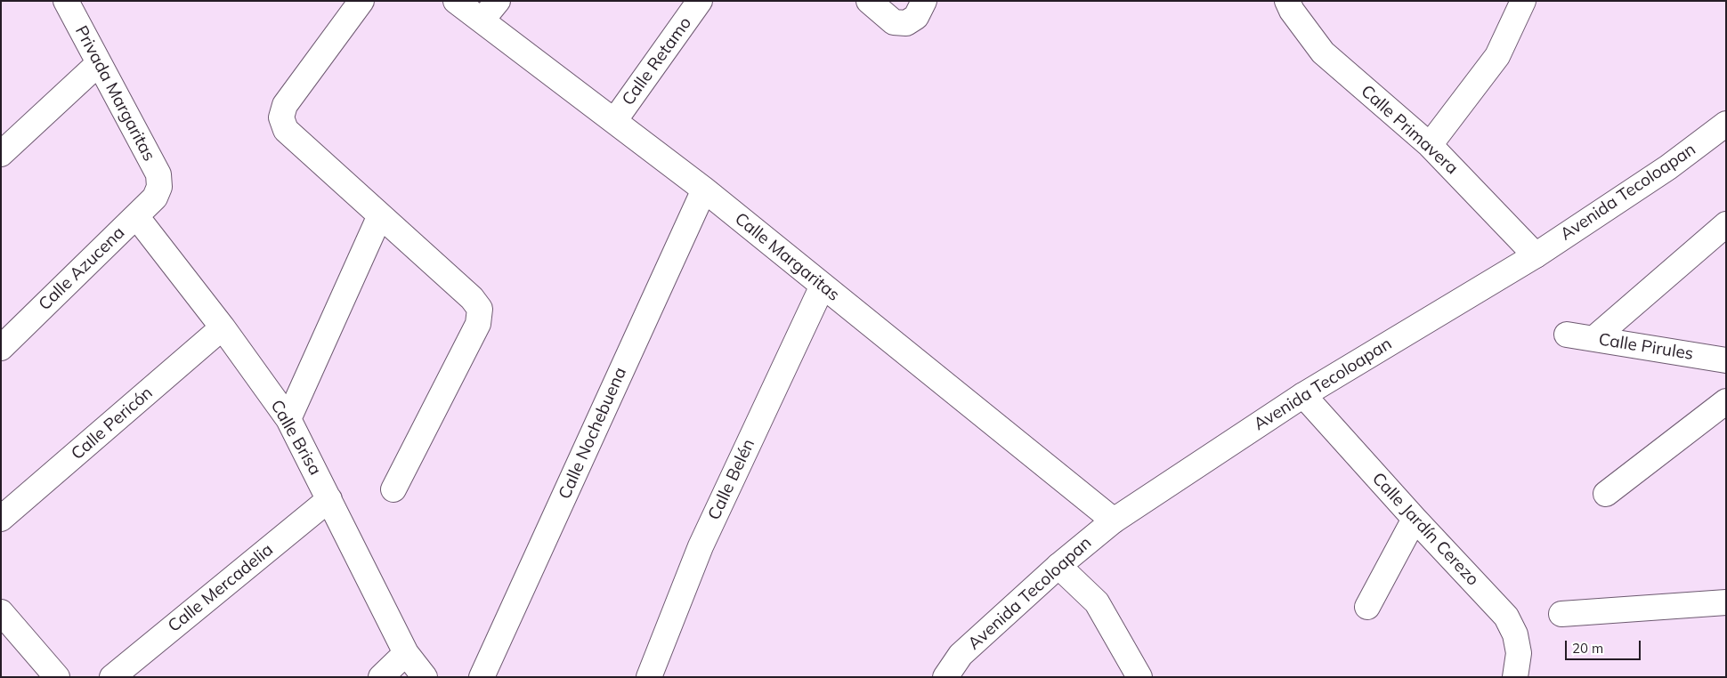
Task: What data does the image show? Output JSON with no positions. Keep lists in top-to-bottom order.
{
  "streets": {
    "street": [
      "Calle Retamo",
      "Privada Margaritas",
      "Calle Primavera",
      "Avenida Tecoloapan",
      "Calle Margaritas",
      "Calle Azucena",
      "Calle Pirules",
      "Calle Pericón",
      "Calle Nochebuena",
      "Calle Brisa",
      "Calle Belén",
      "Calle Jardín Cerezo",
      "Calle Mercadelia"
    ]
  },
  "crossings": [
    ["Calle Retamo", "Calle Margaritas"],
    ["Privada Margaritas", "Calle Azucena"],
    ["Calle Primavera", "Avenida Tecoloapan"],
    ["Avenida Tecoloapan", "Calle Margaritas"],
    ["Avenida Tecoloapan", "Calle Jardín Cerezo"],
    ["Calle Margaritas", "Calle Nochebuena"],
    ["Calle Margaritas", "Calle Belén"],
    ["Calle Azucena", "Calle Brisa"],
    ["Calle Pericón", "Calle Brisa"],
    ["Calle Brisa", "Calle Mercadelia"]
  ],
  "scale_bar": "20 m"
}
